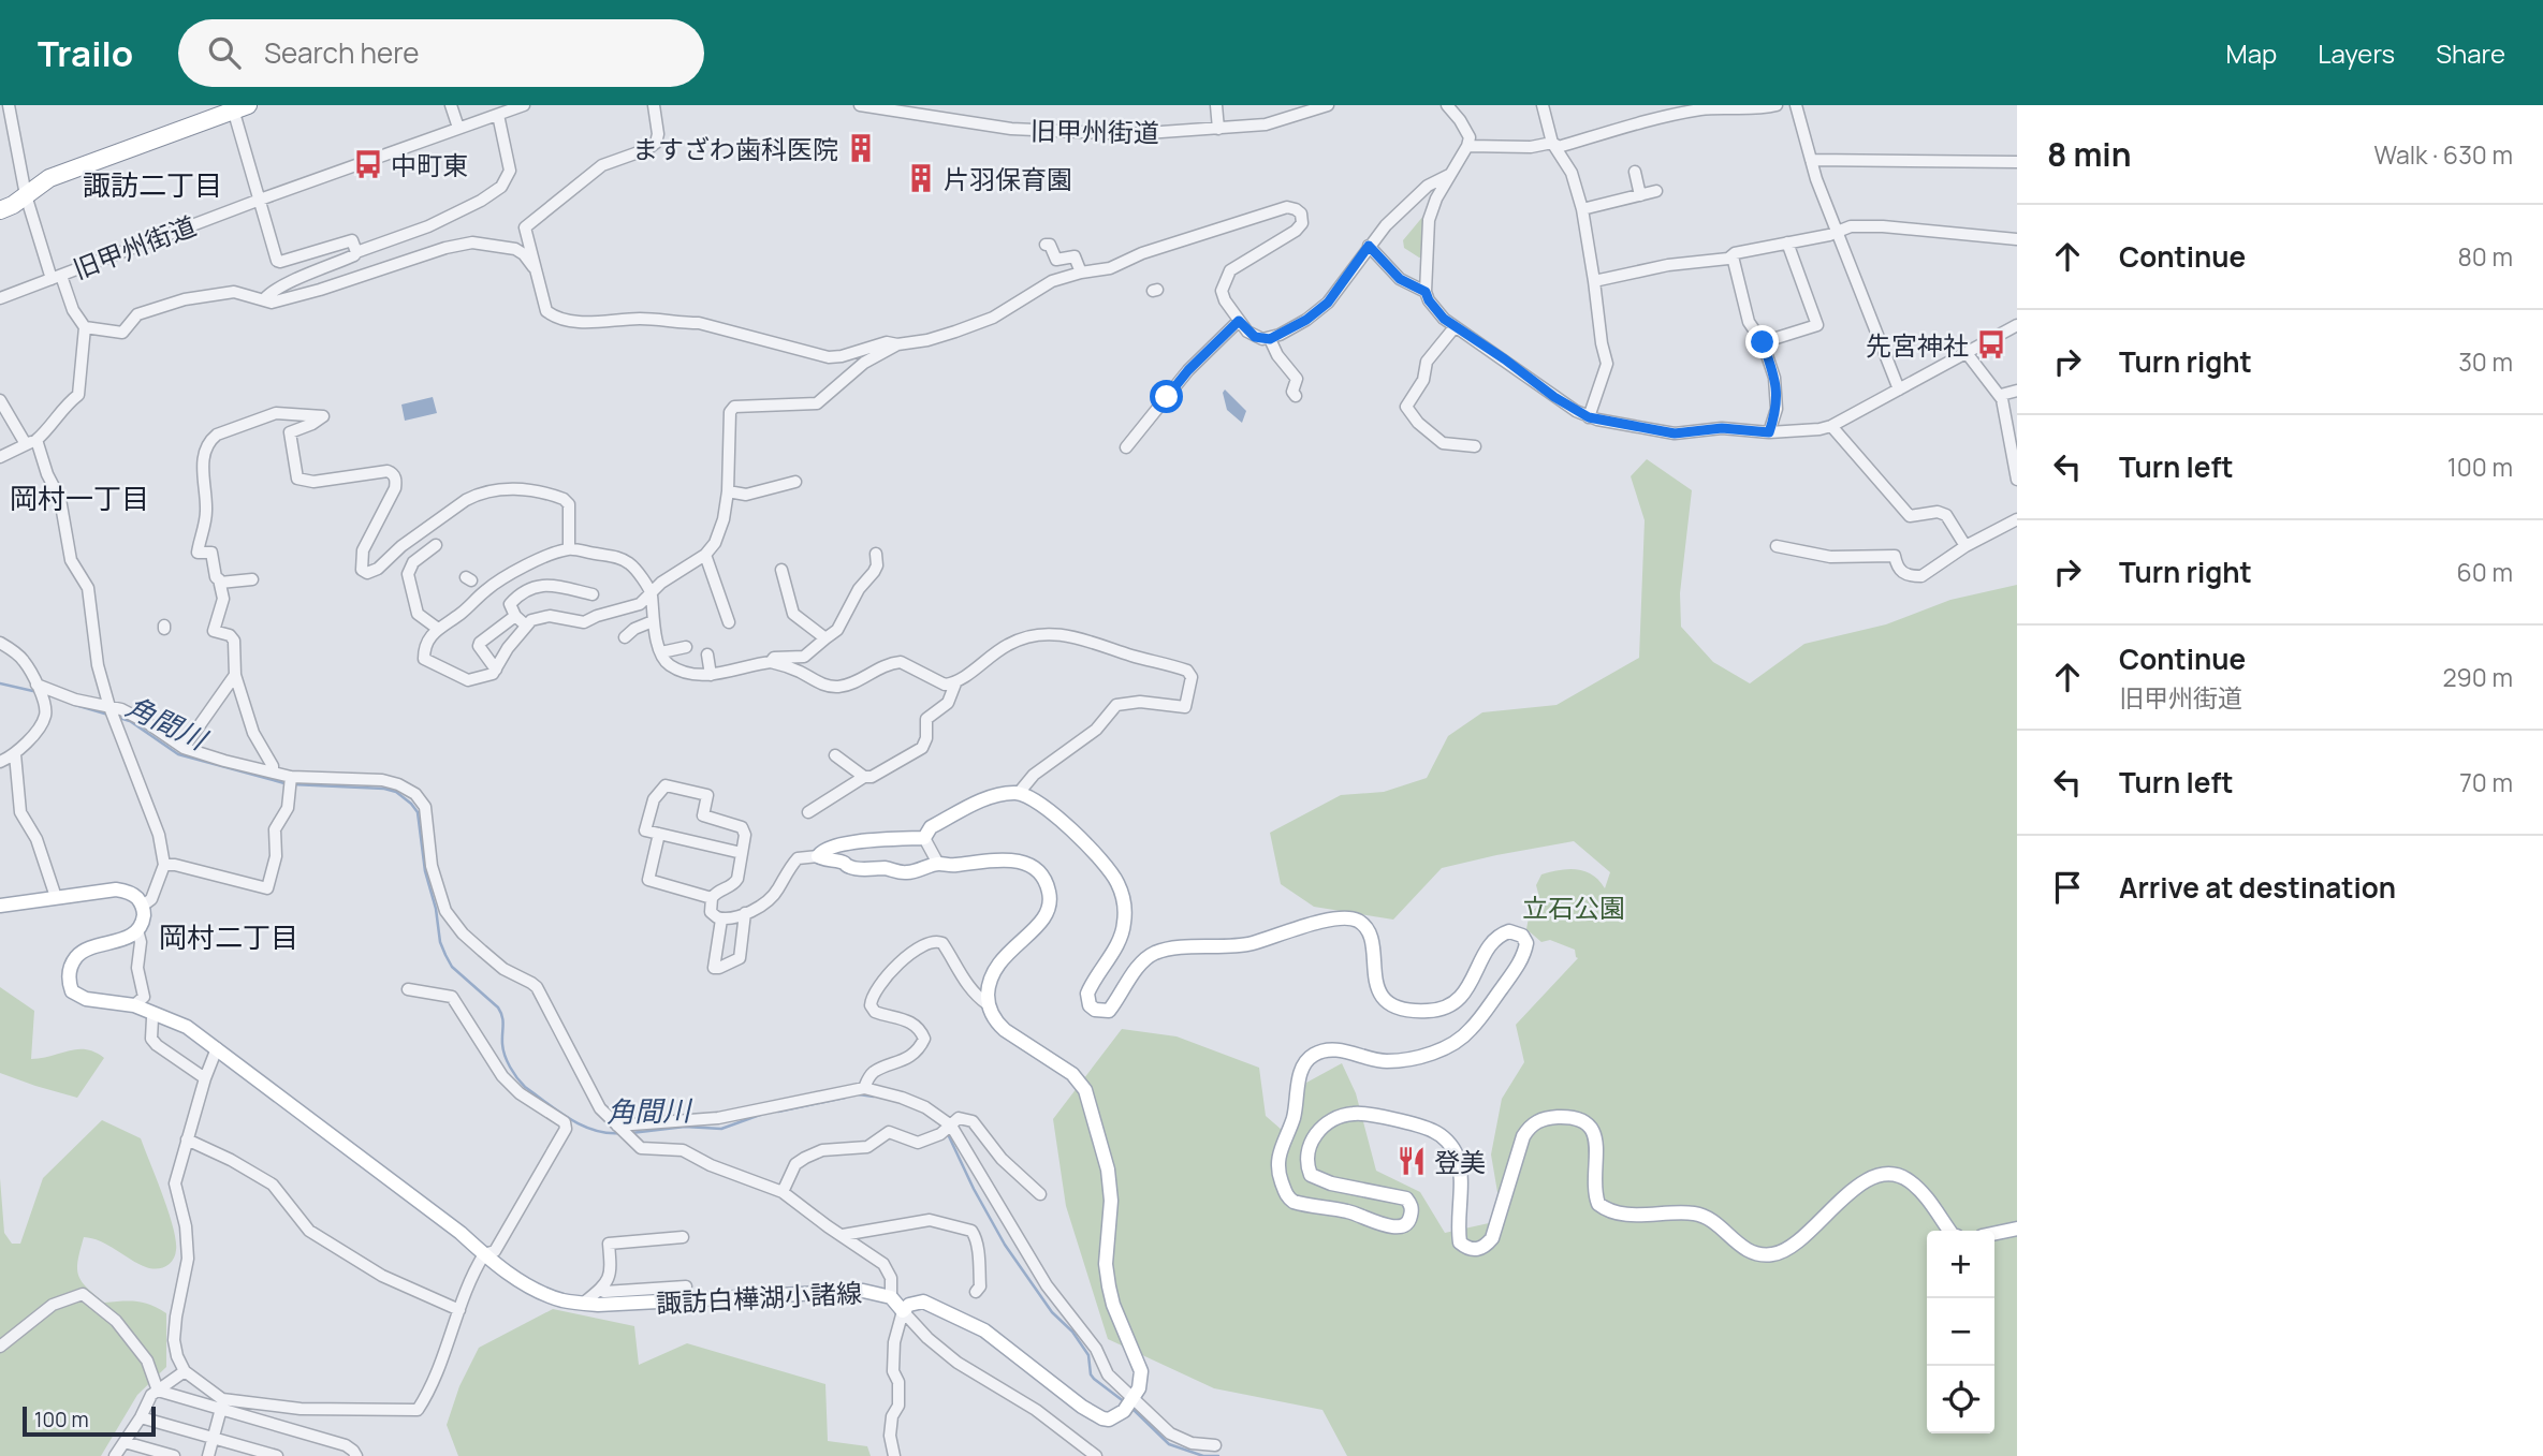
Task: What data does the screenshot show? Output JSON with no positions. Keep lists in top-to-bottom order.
{
  "streets": {
    "main road": ["諏訪白樺湖小諸線"],
    "street": ["旧甲州街道"]
  },
  "districts": ["諏訪二丁目", "岡村一丁目", "岡村二丁目"],
  "water": ["角間川"],
  "parks": ["立石公園"],
  "places": {
    "building": ["ますざわ歯科医院", "片羽保育園"],
    "bus stop": ["中町東", "先宮神社"],
    "restaurant": ["登美"]
  },
  "scale_bar": "100 m",
  "page": {
    "header": "Trailo",
    "search": "Search here",
    "nav": ["Map", "Layers", "Share"],
    "heading": ["8 min", "Walk · 630 m"],
    "list": [
      ["Continue", "80 m"],
      ["Turn right", "30 m"],
      ["Turn left", "100 m"],
      ["Turn right", "60 m"],
      ["Continue", "旧甲州街道", "290 m"],
      ["Turn left", "70 m"],
      "Arrive at destination"
    ],
    "map_buttons": ["+", "−"],
    "scale": "100 m"
  }
}
